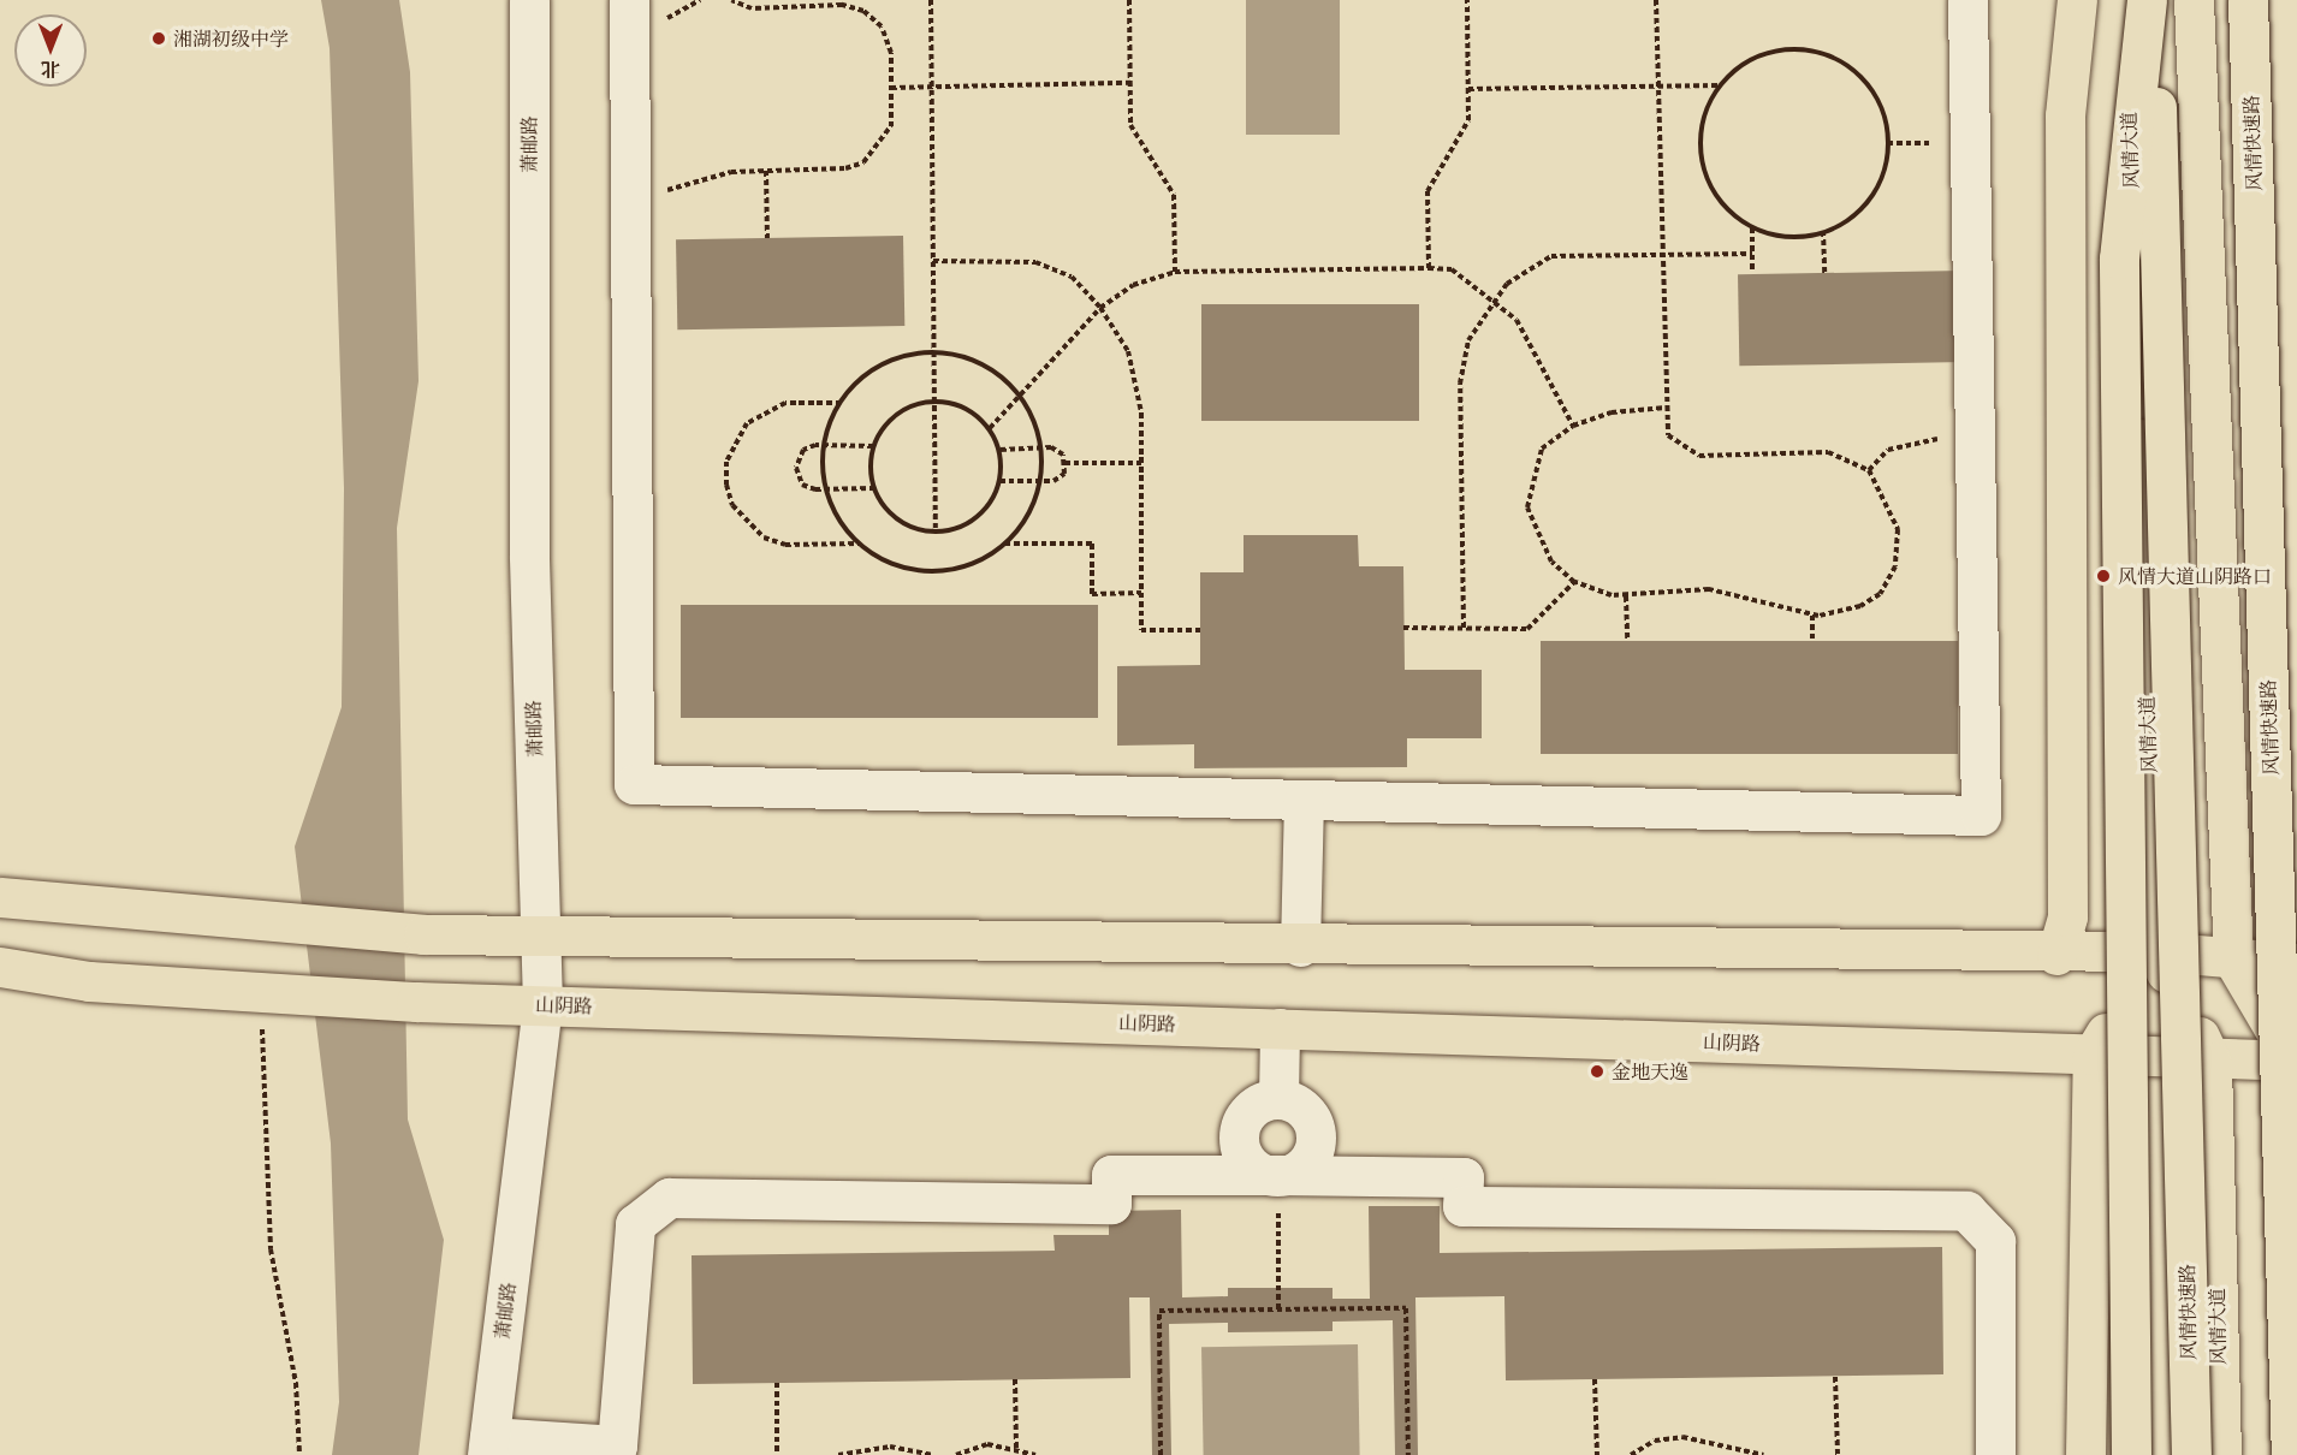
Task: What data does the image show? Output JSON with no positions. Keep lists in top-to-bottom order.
{
  "streets": {
    "main road": ["风情快速路", "风情大道", "山阴路"],
    "street": ["萧邮路"]
  },
  "crossings": [
    ["萧邮路", "山阴路"],
    ["风情大道", "山阴路"]
  ],
  "places": ["湘湖初级中学", "风情大道山阴路口", "金地天逸"],
  "north": "bottom"
}
